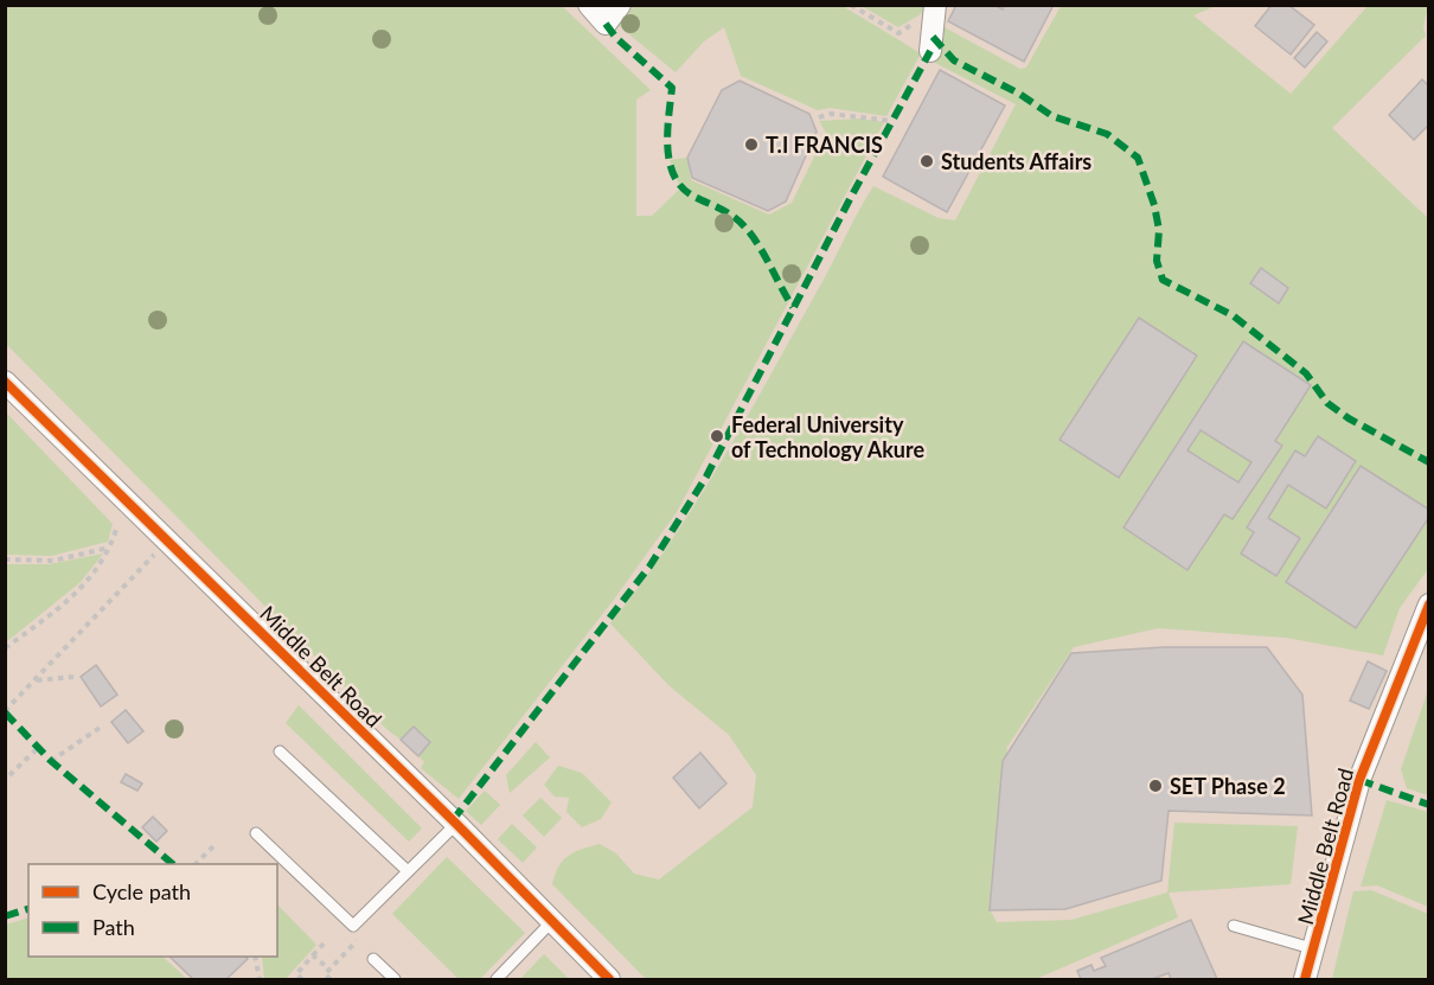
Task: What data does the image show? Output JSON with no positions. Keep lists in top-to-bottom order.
{
  "streets": {
    "street": ["Middle Belt Road"]
  },
  "places": [
    "T.I FRANCIS",
    "Students Affairs",
    "Federal University of Technology Akure",
    "SET Phase 2"
  ],
  "legend": ["Cycle path", "Path"]
}
